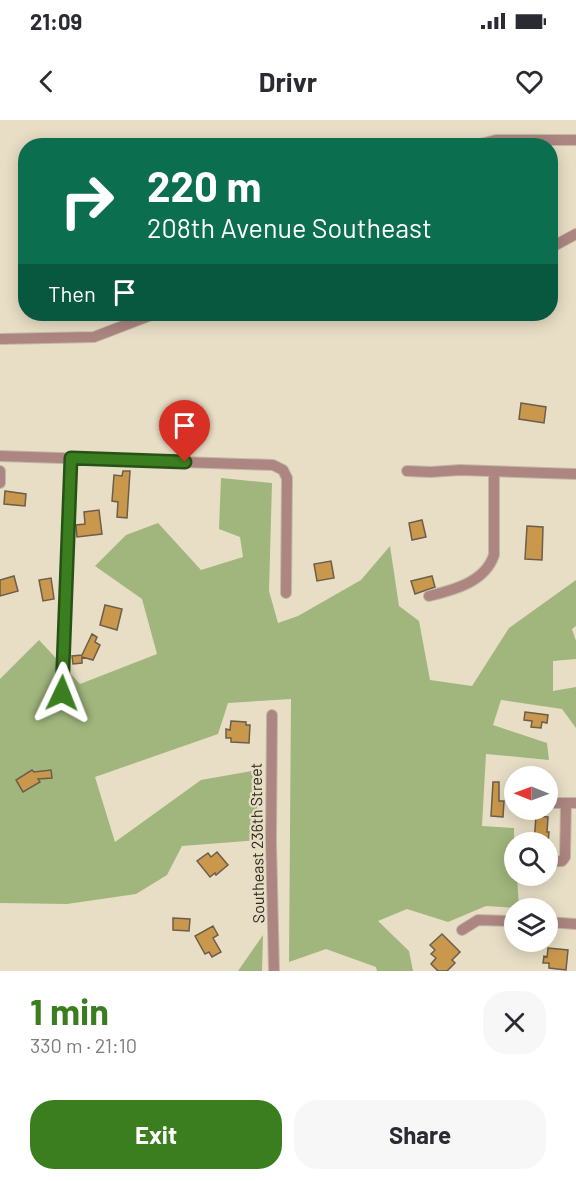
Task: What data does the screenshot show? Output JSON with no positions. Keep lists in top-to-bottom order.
{
  "streets": {
    "street": ["Southeast 236th Street"]
  },
  "north": "left",
  "page": {
    "status": "21:09",
    "header": "Drivr",
    "turn": ["220 m", "208th Avenue Southeast"],
    "then": "Then",
    "heading": ["1 min", "330 m · 21:10"],
    "buttons": ["Exit", "Share"]
  }
}
